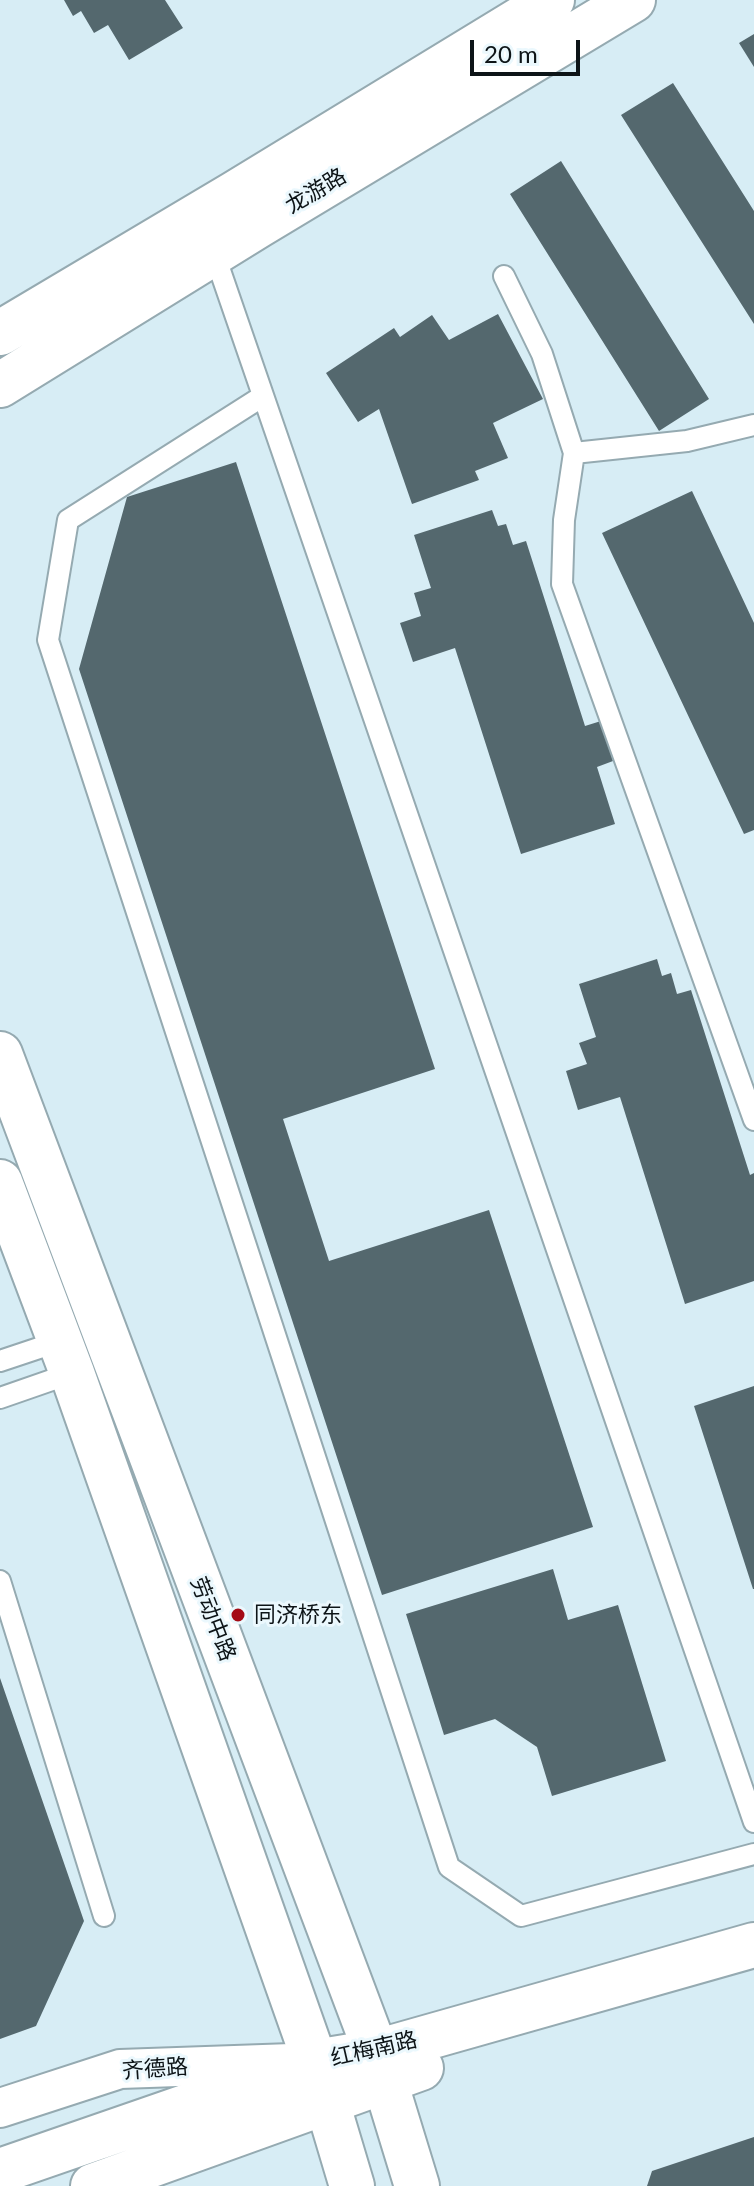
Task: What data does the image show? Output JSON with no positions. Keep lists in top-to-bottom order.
{
  "streets": {
    "main road": ["龙游路", "劳动中路", "红梅南路"],
    "street": ["齐德路"]
  },
  "crossings": [
    ["劳动中路", "红梅南路"],
    ["红梅南路", "齐德路"]
  ],
  "places": ["同济桥东"],
  "scale_bar": "20 m"
}
